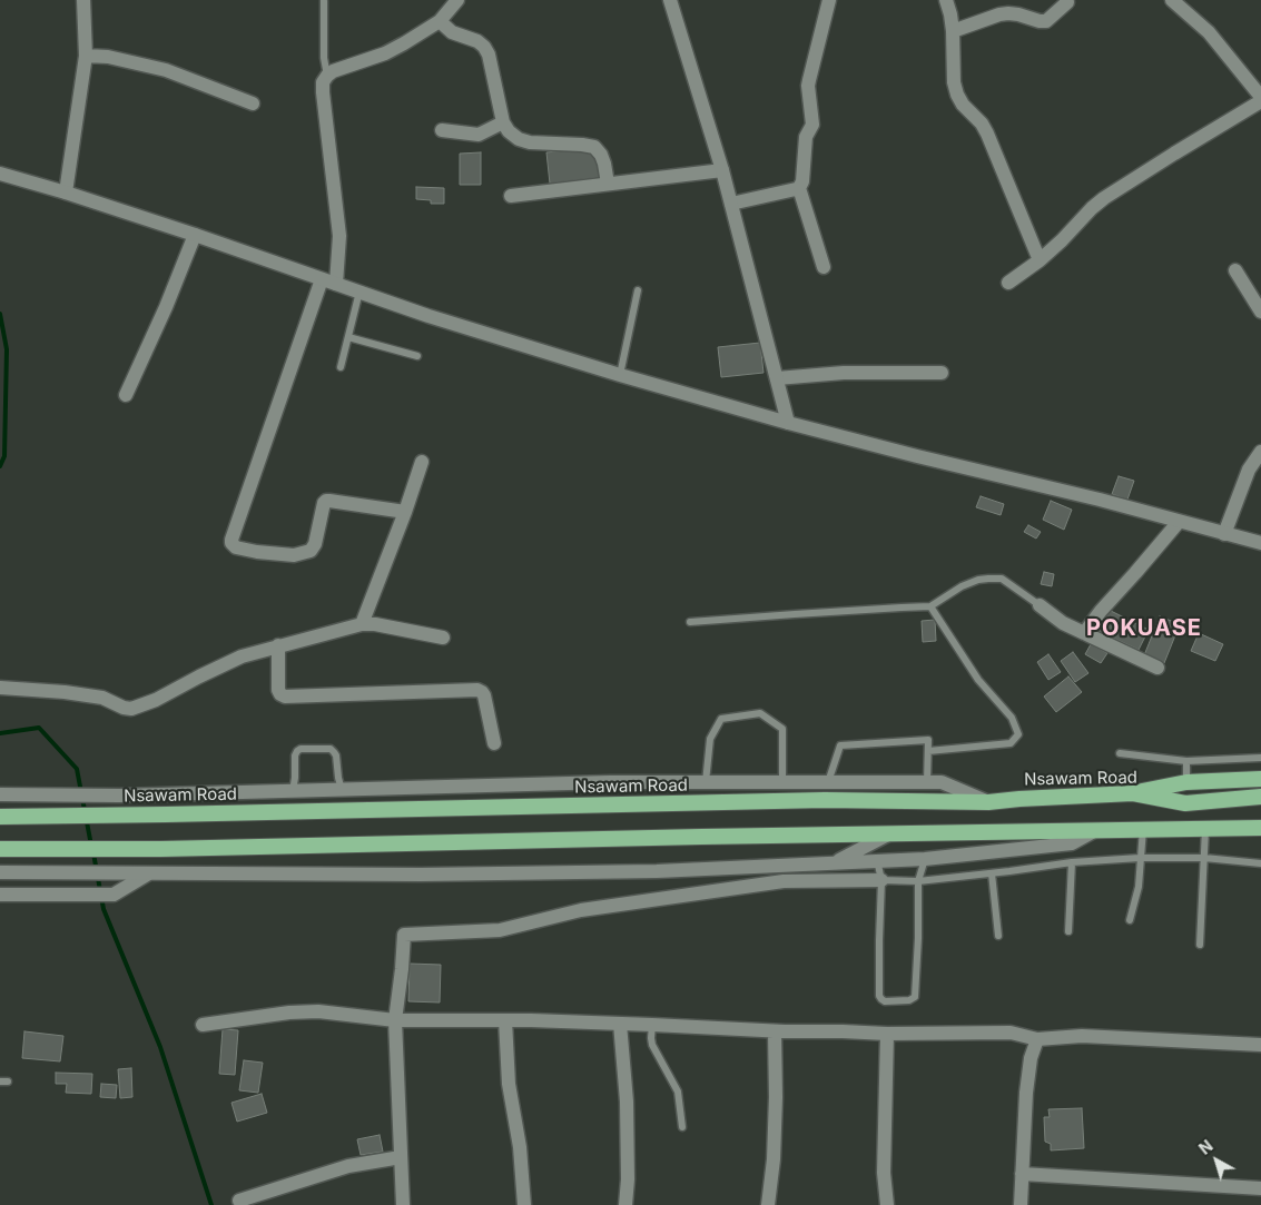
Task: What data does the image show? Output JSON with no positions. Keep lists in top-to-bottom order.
{
  "streets": {
    "highway": ["Nsawam Road"]
  },
  "districts": ["POKUASE"],
  "north": "top left"
}
